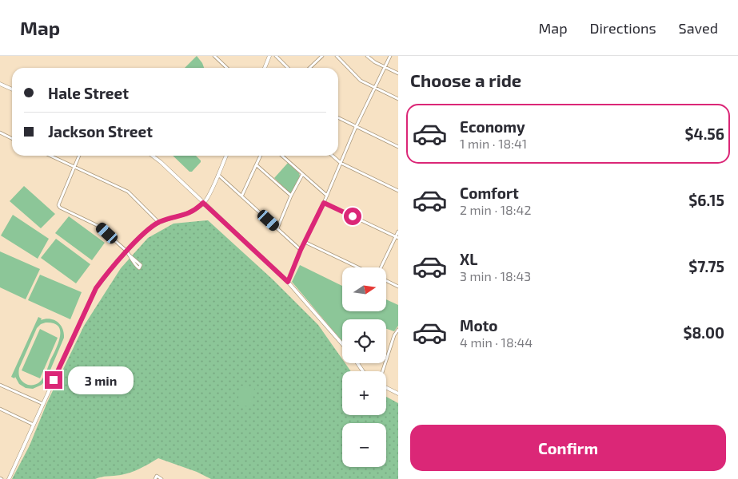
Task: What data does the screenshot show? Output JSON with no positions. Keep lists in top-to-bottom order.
{
  "north": "right",
  "page": {
    "header": "Map",
    "nav": ["Map", "Directions", "Saved"],
    "heading": "Choose a ride",
    "banner": ["Hale Street", "Jackson Street"],
    "list": [
      {
        "name": "Economy",
        "note": "1 min · 18:41",
        "value": "$4.56"
      },
      {
        "name": "Comfort",
        "note": "2 min · 18:42",
        "value": "$6.15"
      },
      {
        "name": "XL",
        "note": "3 min · 18:43",
        "value": "$7.75"
      },
      {
        "name": "Moto",
        "note": "4 min · 18:44",
        "value": "$8.00"
      }
    ],
    "map_buttons": ["+", "−"],
    "bubble": "3 min",
    "buttons": "Confirm"
  }
}
